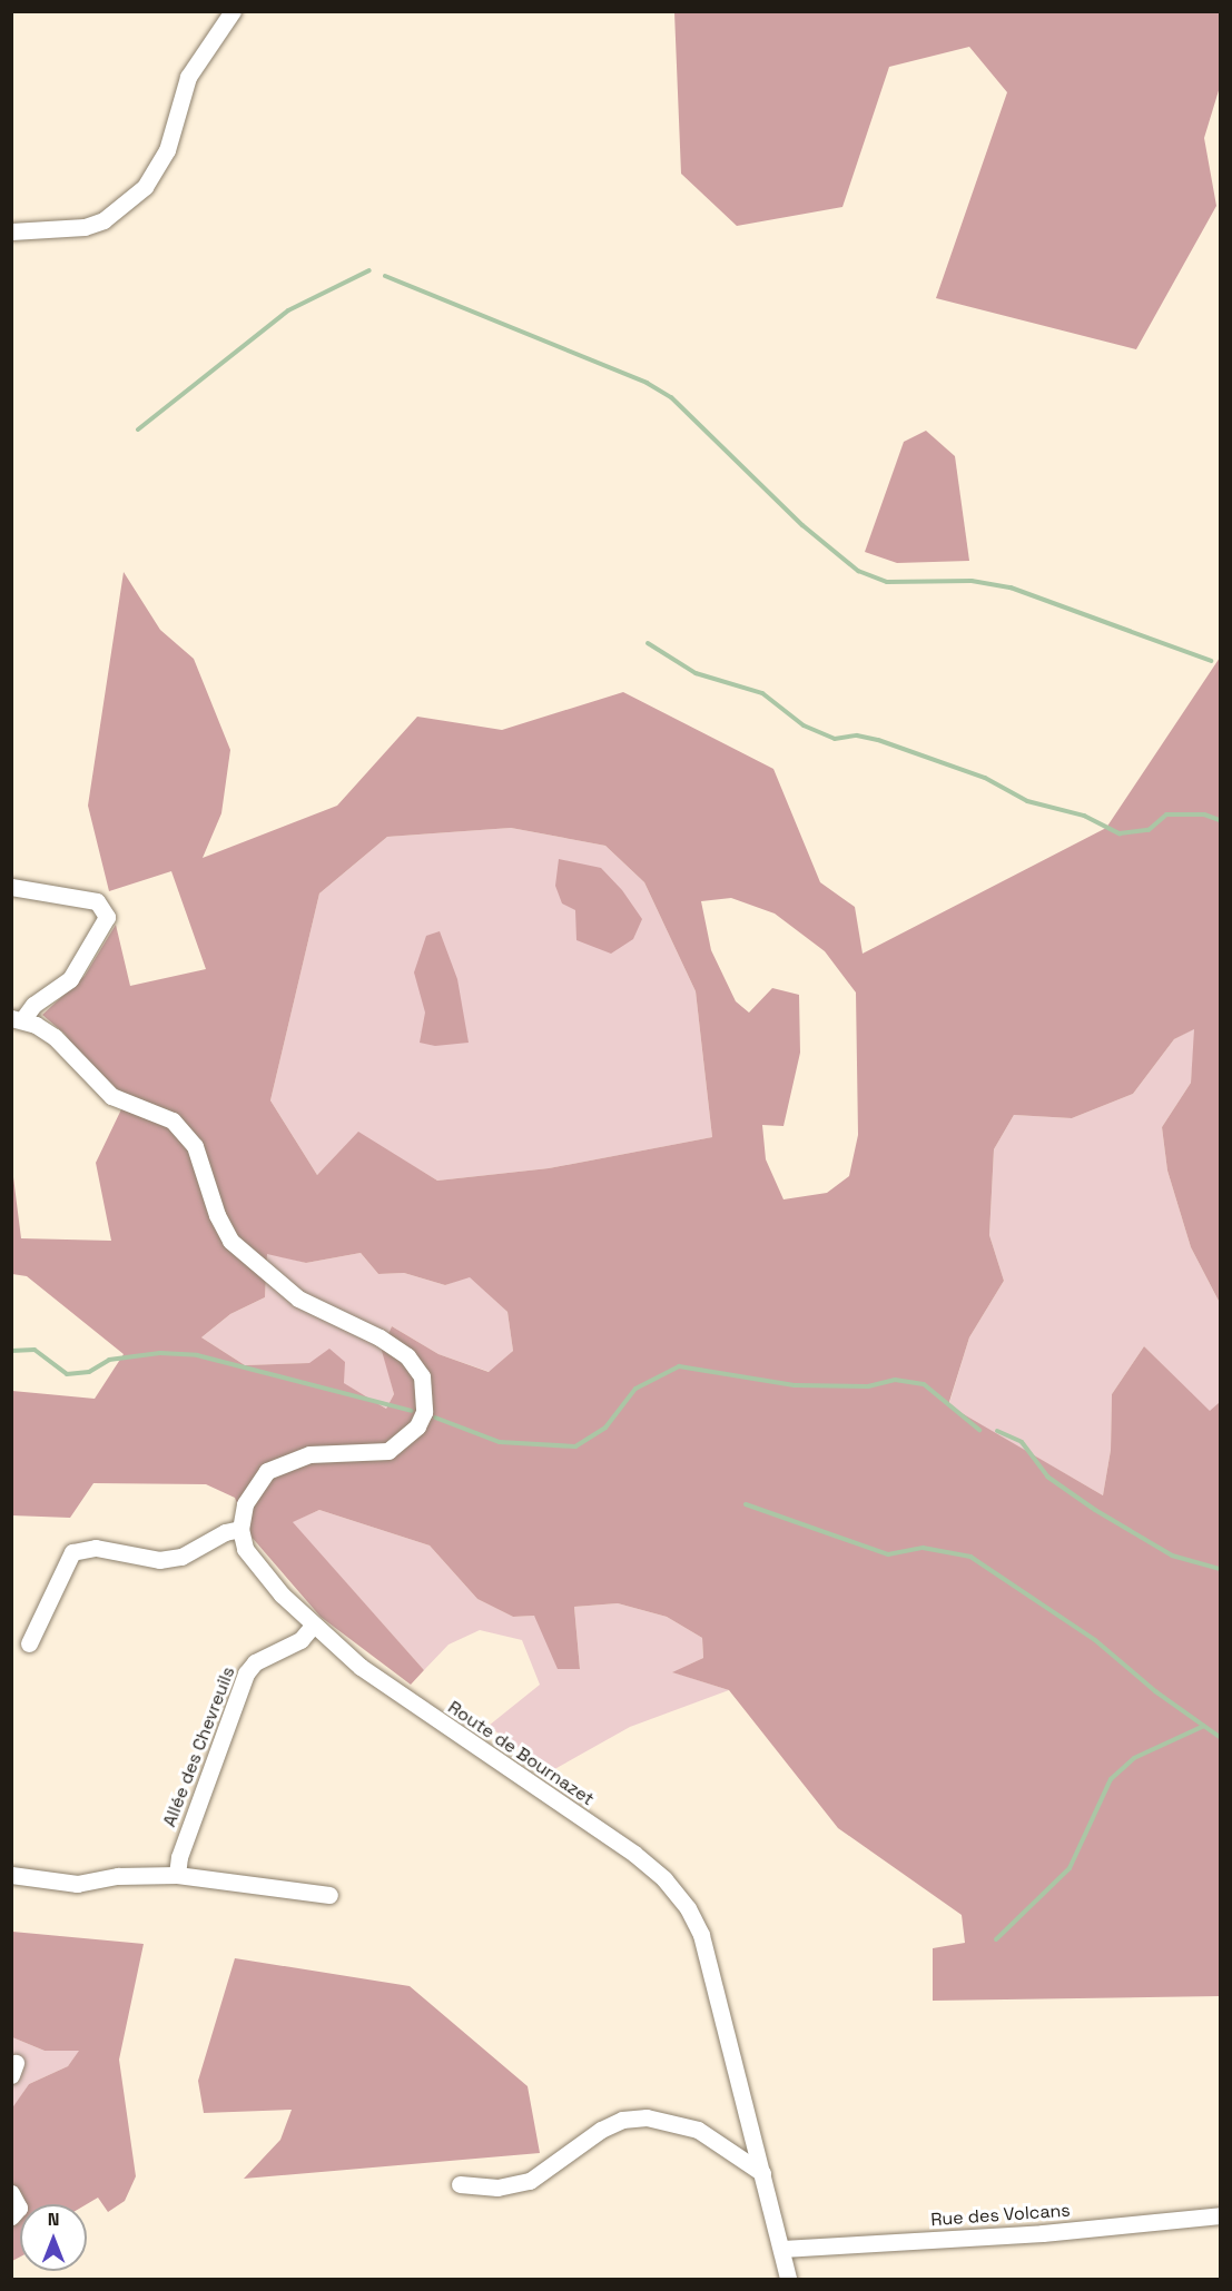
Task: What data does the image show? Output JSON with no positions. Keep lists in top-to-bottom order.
{
  "streets": {
    "street": ["Allée des Chevreuils", "Route de Bournazet", "Rue des Volcans"]
  },
  "crossings": [
    ["Allée des Chevreuils", "Route de Bournazet"],
    ["Route de Bournazet", "Rue des Volcans"]
  ],
  "north": "top"
}
